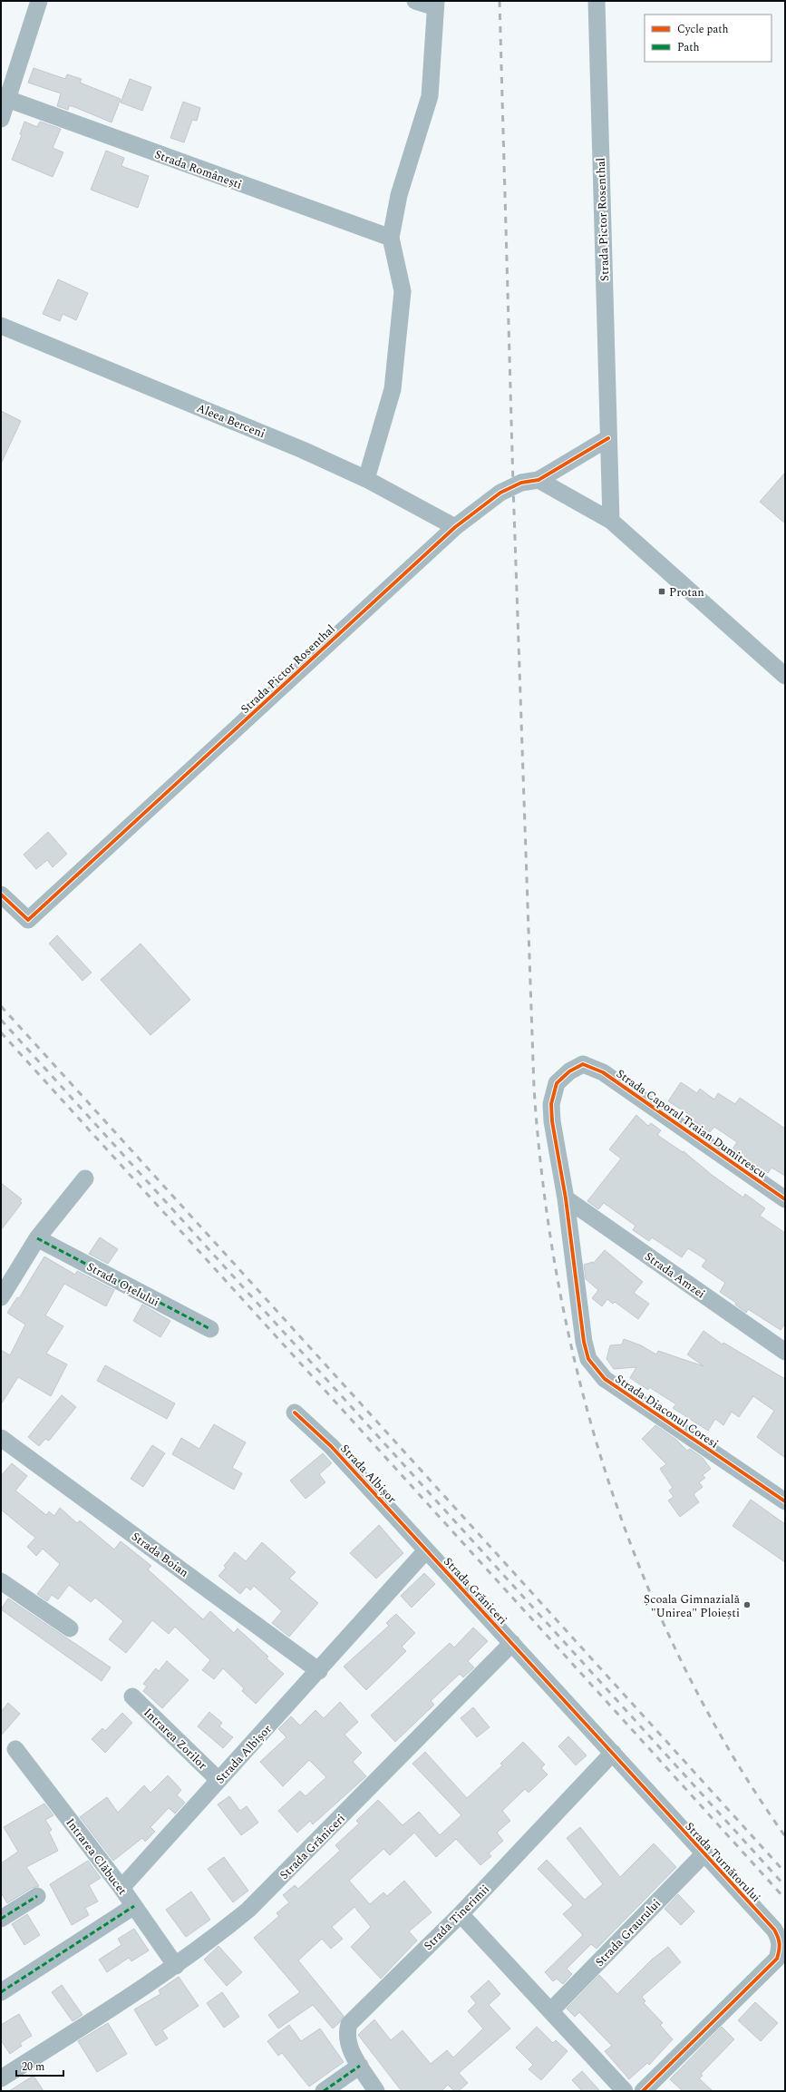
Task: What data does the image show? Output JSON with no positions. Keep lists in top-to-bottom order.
{
  "streets": {
    "street": [
      "Strada Românești",
      "Strada Pictor Rosenthal",
      "Aleea Berceni",
      "Strada Caporal Traian Dumitrescu",
      "Strada Amzei",
      "Strada Oțelului",
      "Strada Diaconul Coresi",
      "Strada Albișor",
      "Strada Boian",
      "Strada Grăniceri",
      "Intrarea Zorilor",
      "Intrarea Clăbucet",
      "Strada Turnătorului",
      "Strada Tinerimii",
      "Strada Graurului"
    ]
  },
  "crossings": [
    ["Strada Pictor Rosenthal", "Aleea Berceni"],
    ["Strada Caporal Traian Dumitrescu", "Strada Amzei"],
    ["Strada Caporal Traian Dumitrescu", "Strada Diaconul Coresi"],
    ["Strada Amzei", "Strada Diaconul Coresi"],
    ["Strada Albișor", "Strada Boian"],
    ["Strada Albișor", "Strada Grăniceri"],
    ["Strada Albișor", "Intrarea Zorilor"],
    ["Strada Albișor", "Intrarea Clăbucet"],
    ["Strada Grăniceri", "Intrarea Clăbucet"],
    ["Strada Grăniceri", "Strada Turnătorului"],
    ["Strada Turnătorului", "Strada Tinerimii"],
    ["Strada Turnătorului", "Strada Graurului"]
  ],
  "places": {
    "transit": ["Protan"],
    "other": ["Școala Gimnazială \"Unirea\" Ploiești"]
  },
  "legend": ["Cycle path", "Path"],
  "scale_bar": "20 m"
}
